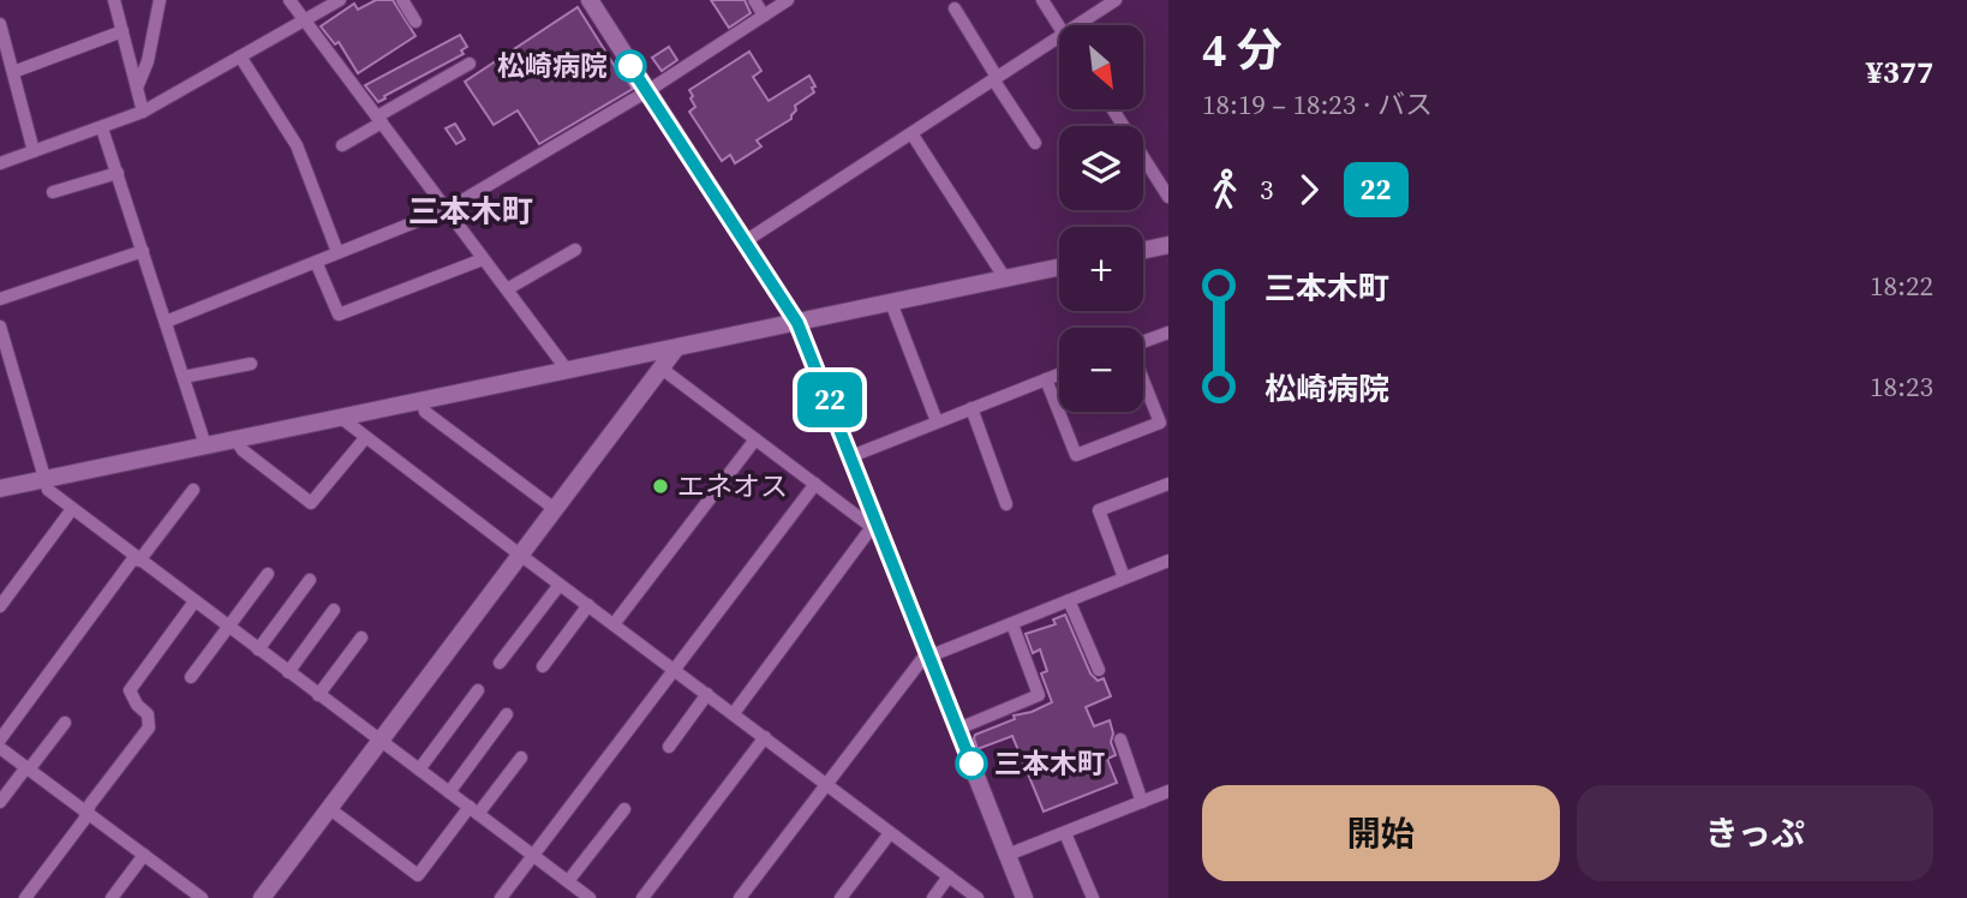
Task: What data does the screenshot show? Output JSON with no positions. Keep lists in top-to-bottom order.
{
  "districts": ["三本木町"],
  "places": ["松崎病院", "エネオス", "三本木町"],
  "lines": ["bus line 22"],
  "north": "bottom right",
  "page": {
    "on_map": "22",
    "heading": ["4 分", "18:19 – 18:23 · バス", "¥377"],
    "map_buttons": ["+", "−"],
    "legs": ["3", "22"],
    "list": [
      {
        "name": "三本木町",
        "value": "18:22"
      },
      {
        "name": "松崎病院",
        "value": "18:23"
      }
    ],
    "buttons": ["開始", "きっぷ"]
  }
}
